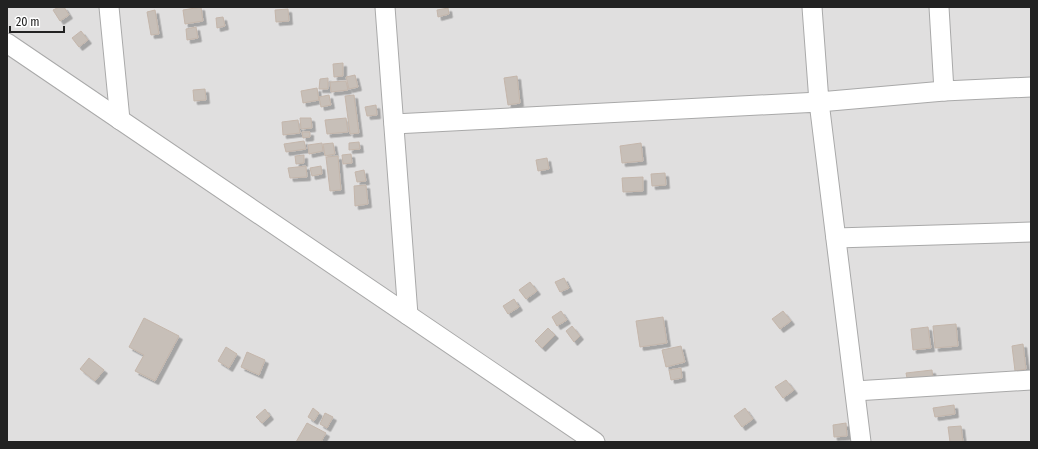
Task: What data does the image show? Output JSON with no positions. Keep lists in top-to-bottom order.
{
  "scale_bar": "20 m"
}
